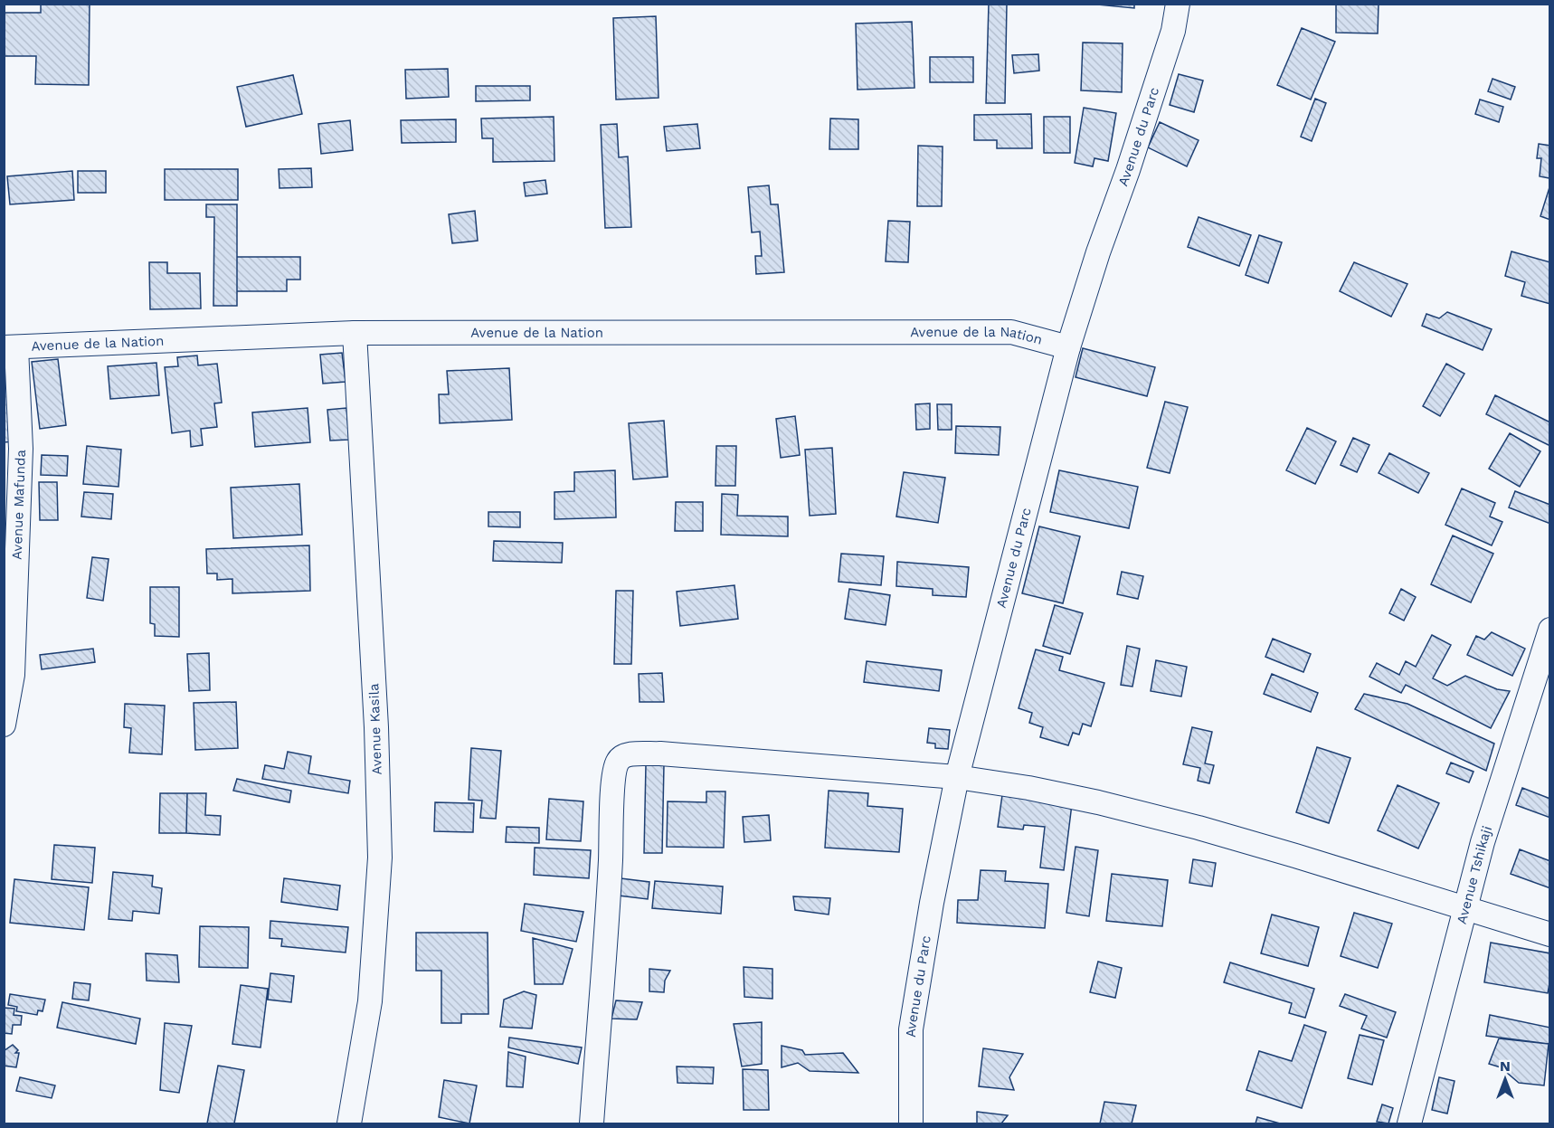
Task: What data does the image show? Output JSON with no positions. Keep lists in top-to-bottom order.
{
  "streets": {
    "street": [
      "Avenue du Parc",
      "Avenue de la Nation",
      "Avenue Mafunda",
      "Avenue Kasila",
      "Avenue Tshikaji"
    ]
  },
  "crossings": [
    ["Avenue du Parc", "Avenue de la Nation"],
    ["Avenue de la Nation", "Avenue Mafunda"],
    ["Avenue de la Nation", "Avenue Kasila"]
  ],
  "north": "top"
}
